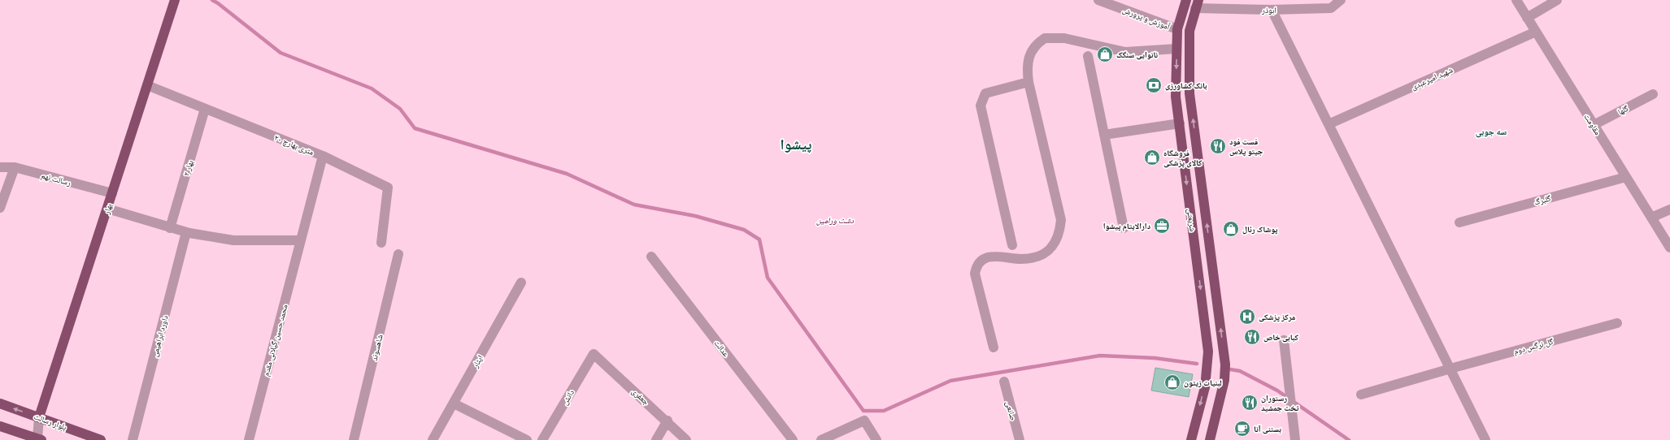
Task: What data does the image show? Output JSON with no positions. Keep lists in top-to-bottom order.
{
  "streets": {
    "main road": ["بهار", "شریعتی", "بلوار رسالت"],
    "street": [
      "ابوذر",
      "آموزش و پرورش",
      "شهید امیرعبدی",
      "گلها",
      "مقاومت",
      "۲۰ متری بهارچ",
      "بهار ۲",
      "رسالت نهم",
      "گلبرگ",
      "داورد ابراهیمی",
      "محمد حسین گیلانی مقدم",
      "گل نرگس دوم",
      "شاهسوند",
      "عدالت",
      "ایثار",
      "جعفری",
      "دانش",
      "صانعی"
    ]
  },
  "crossings": [
    ["ابوذر", "شریعتی"],
    ["آموزش و پرورش", "شریعتی"],
    ["شهید امیرعبدی", "مقاومت"],
    ["گلها", "مقاومت"],
    ["مقاومت", "گلبرگ"],
    ["۲۰ متری بهارچ", "بهار ۲"],
    ["۲۰ متری بهارچ", "بهار"],
    ["۲۰ متری بهارچ", "محمد حسین گیلانی مقدم"],
    ["رسالت نهم", "بهار"],
    ["بهار", "بلوار رسالت"],
    ["جعفری", "دانش"]
  ],
  "districts": ["سه جوبی", "پیشوا"],
  "parks": ["دشت ورامین"],
  "places": {
    "shop": [
      "نانوایی سنگک",
      "فروشگاه کالای پزشکی",
      "پوشاک رئال",
      "لبنیات زیتون"
    ],
    "bank": ["بانک کشاورزی"],
    "restaurant": ["فست فود جیتو پلاس", "کبابی خاص", "رستوران تخت جمشید"],
    "office": ["دارالایتام پیشوا"],
    "hospital": ["مرکز پزشکی"],
    "cafe": ["بستنی آنا"]
  }
}
